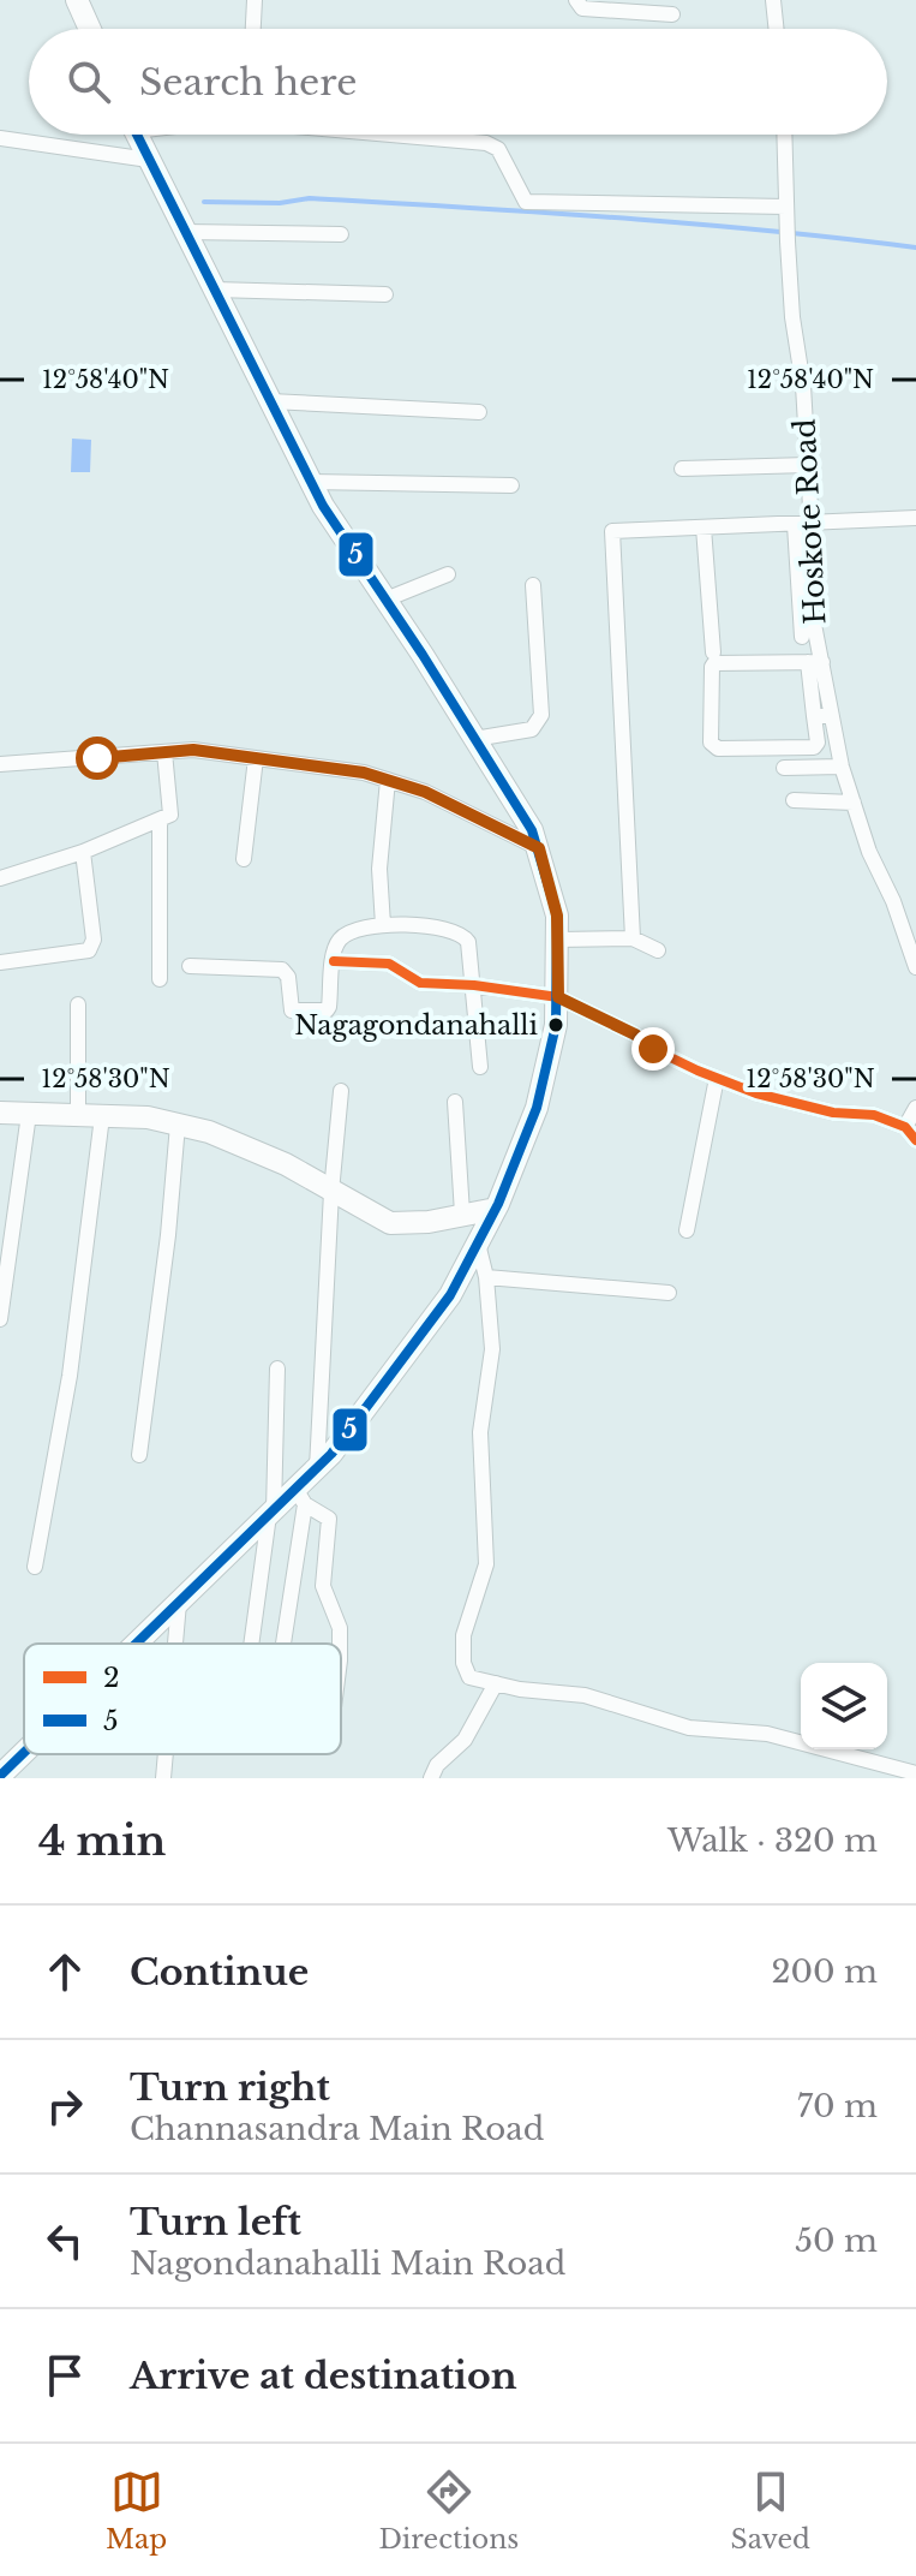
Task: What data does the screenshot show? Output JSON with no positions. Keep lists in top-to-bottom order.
{
  "streets": {
    "street": ["Hoskote Road"]
  },
  "places": ["Nagagondanahalli"],
  "lines": ["transit line 5", "transit line 2"],
  "legend": ["2", "5"],
  "page": {
    "search": "Search here",
    "heading": ["4 min", "Walk · 320 m"],
    "list": [
      ["Continue", "200 m"],
      ["Turn right", "Channasandra Main Road", "70 m"],
      ["Turn left", "Nagondanahalli Main Road", "50 m"],
      "Arrive at destination"
    ],
    "nav": ["Map", "Directions", "Saved"]
  },
  "coordinates": ["12°58'40\"N", "12°58'30\"N"]
}
